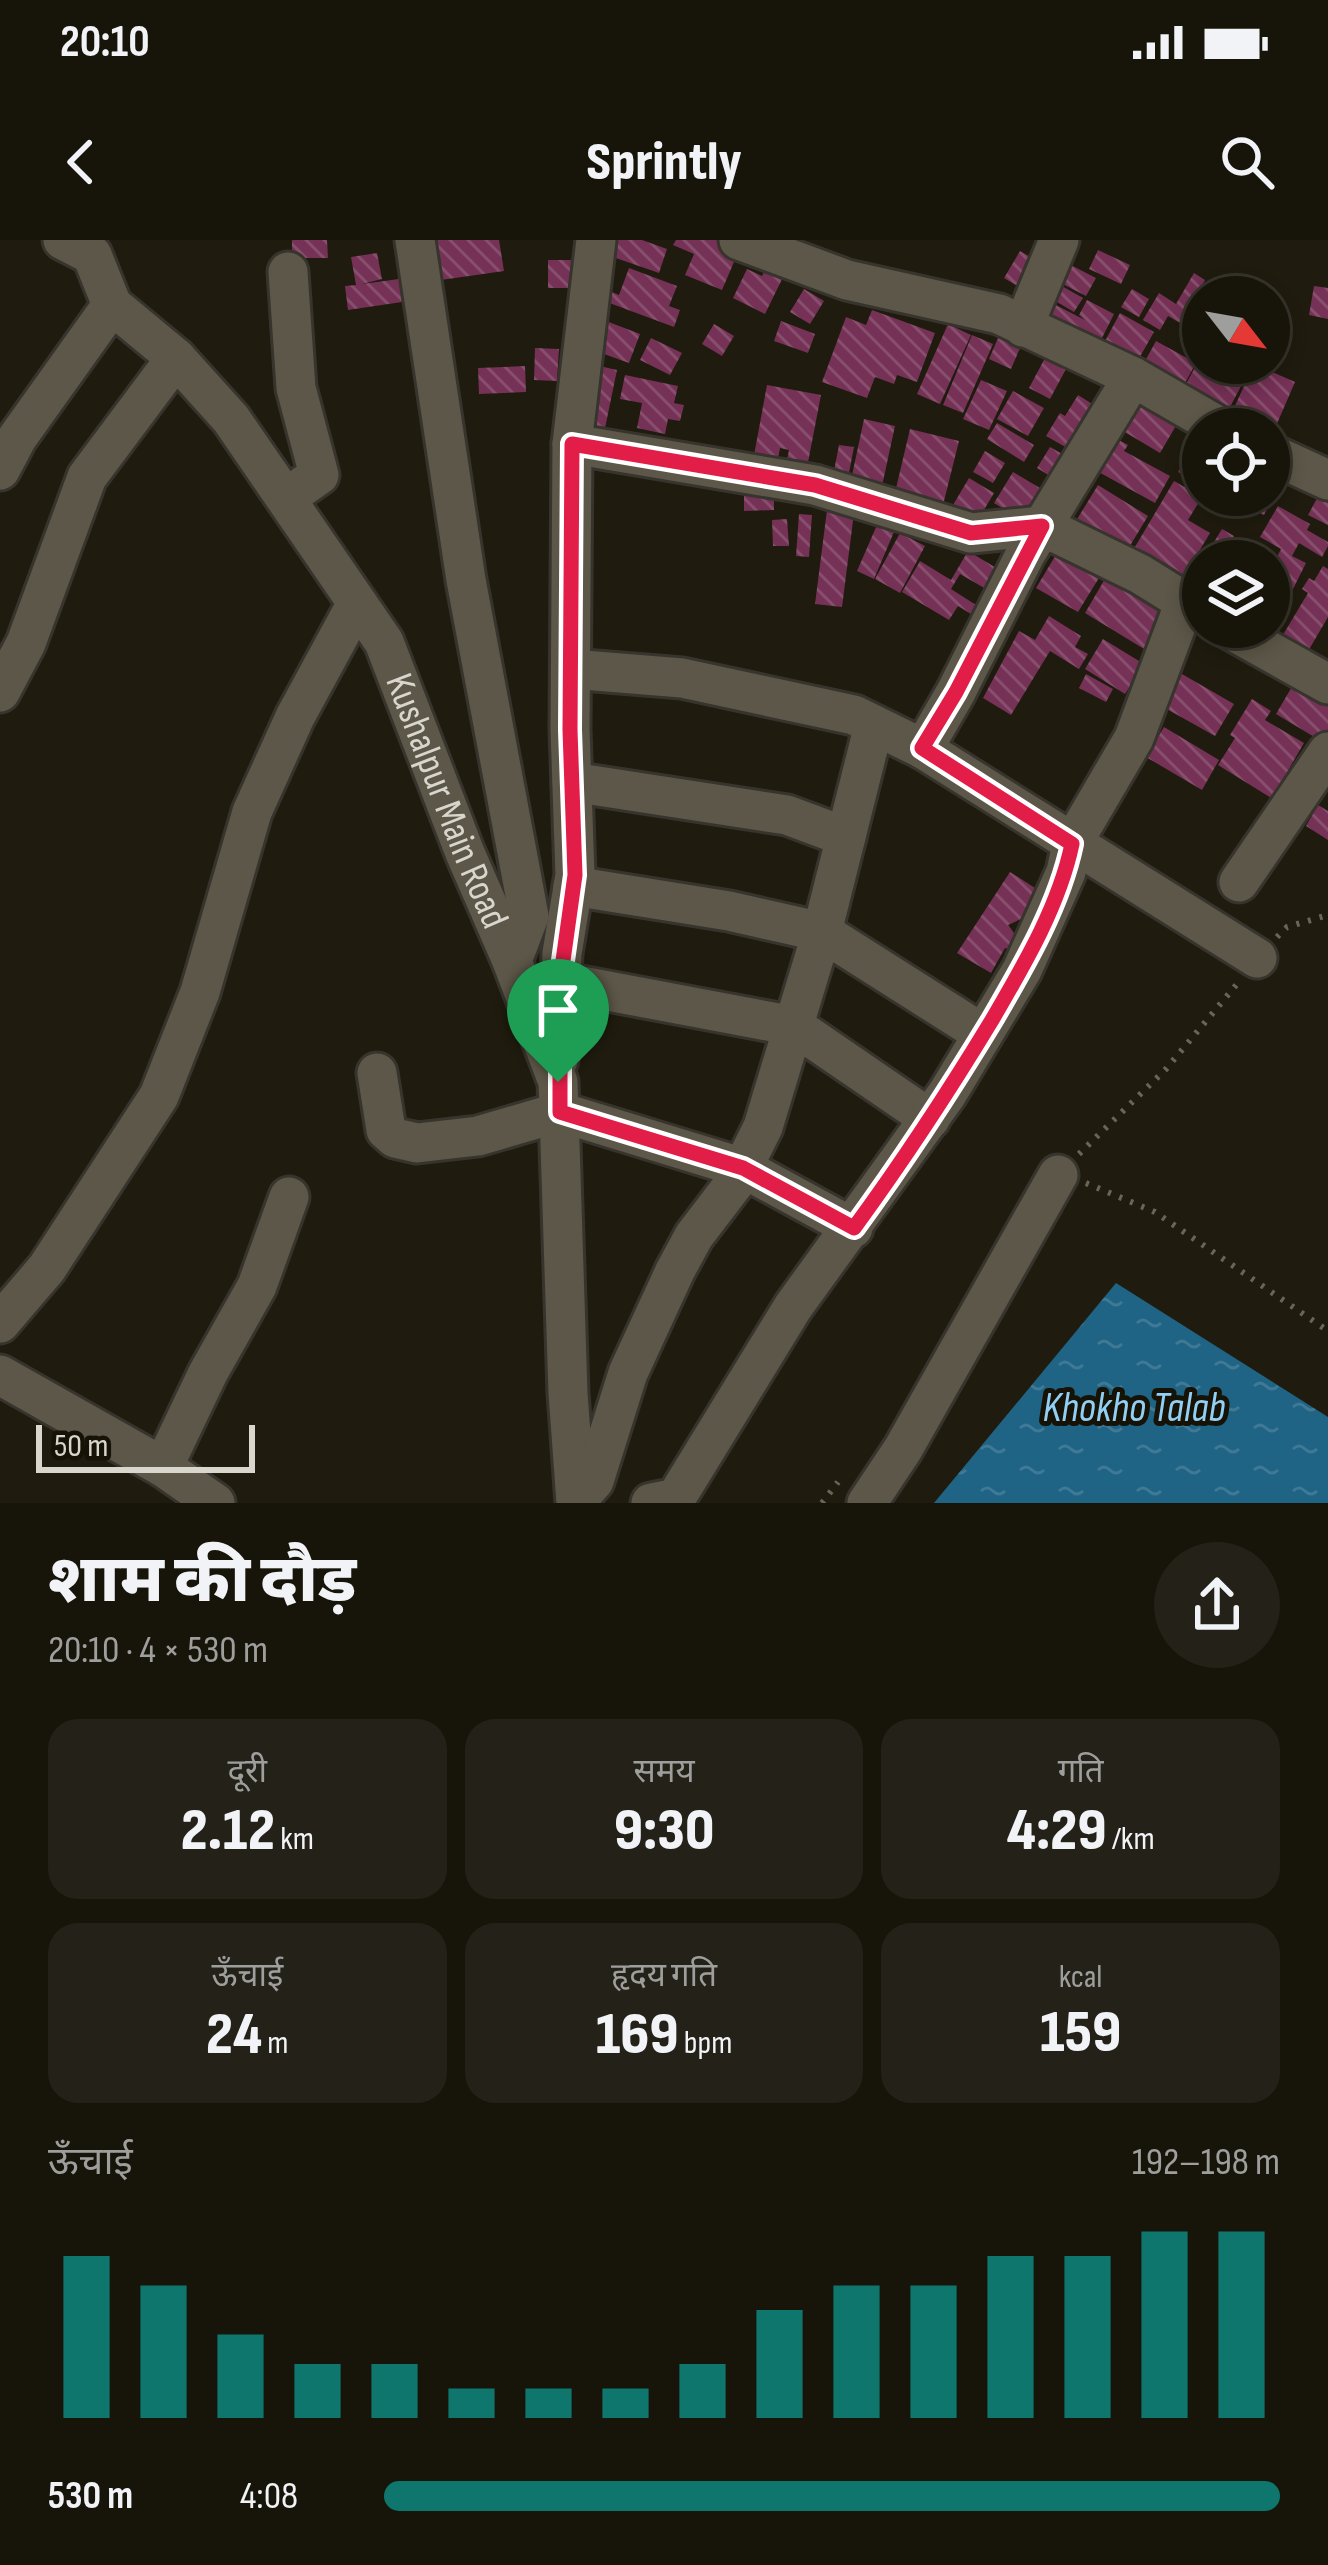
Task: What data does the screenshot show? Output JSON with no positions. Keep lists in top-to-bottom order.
{
  "streets": {
    "street": ["Kushalpur Main Road"]
  },
  "water": ["Khokho Talab"],
  "scale_bar": "50 m",
  "north": "bottom right",
  "page": {
    "status": "20:10",
    "header": "Sprintly",
    "scale": "50 m",
    "heading": ["शाम की दौड़", "20:10 · 4 × 530 m"],
    "stats": [
      ["दूरी", "2.12 km"],
      ["समय", "9:30"],
      ["गति", "4:29 /km"],
      ["ऊँचाई", "24 m"],
      ["हृदय गति", "169 bpm"],
      ["kcal", "159"]
    ],
    "chart": ["ऊँचाई", "192–198 m"],
    "list": [
      {
        "name": "530 m",
        "note": "4:08"
      }
    ]
  }
}
